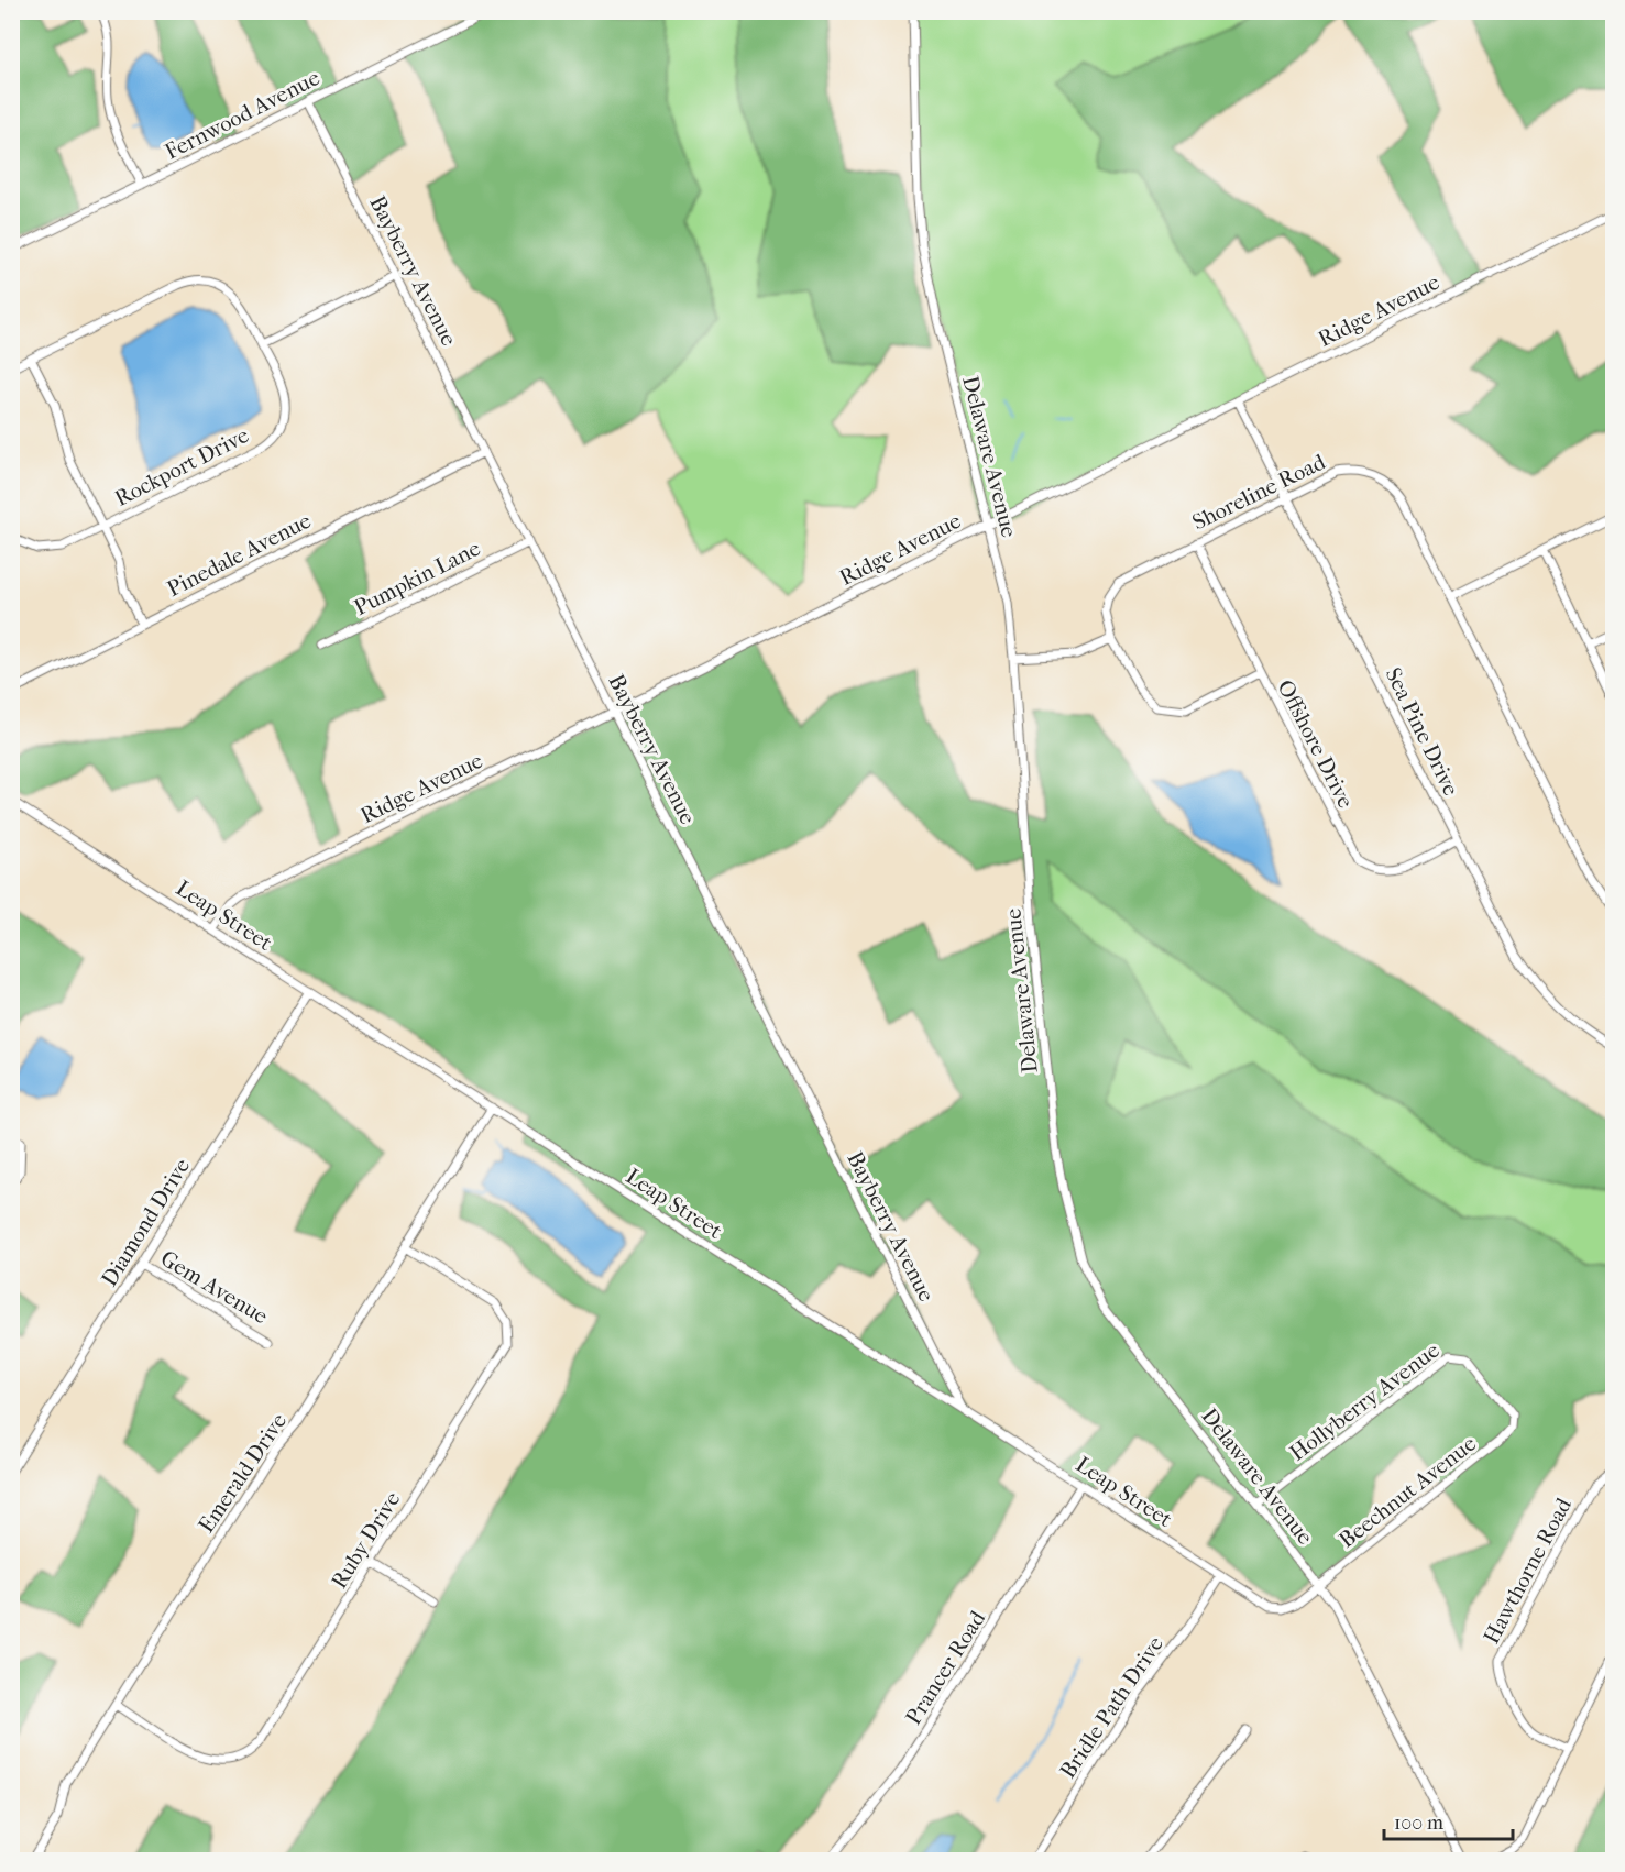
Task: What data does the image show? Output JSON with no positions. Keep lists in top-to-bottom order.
{
  "streets": {
    "street": [
      "Fernwood Avenue",
      "Bayberry Avenue",
      "Ridge Avenue",
      "Delaware Avenue",
      "Rockport Drive",
      "Shoreline Road",
      "Pinedale Avenue",
      "Pumpkin Lane",
      "Sea Pine Drive",
      "Offshore Drive",
      "Leap Street",
      "Diamond Drive",
      "Gem Avenue",
      "Hollyberry Avenue",
      "Emerald Drive",
      "Beechnut Avenue",
      "Ruby Drive",
      "Hawthorne Road",
      "Prancer Road",
      "Bridle Path Drive"
    ]
  },
  "crossings": [
    ["Fernwood Avenue", "Bayberry Avenue"],
    ["Bayberry Avenue", "Ridge Avenue"],
    ["Bayberry Avenue", "Pinedale Avenue"],
    ["Bayberry Avenue", "Pumpkin Lane"],
    ["Bayberry Avenue", "Leap Street"],
    ["Ridge Avenue", "Delaware Avenue"],
    ["Ridge Avenue", "Sea Pine Drive"],
    ["Ridge Avenue", "Leap Street"],
    ["Delaware Avenue", "Leap Street"],
    ["Delaware Avenue", "Hollyberry Avenue"],
    ["Delaware Avenue", "Beechnut Avenue"],
    ["Shoreline Road", "Sea Pine Drive"],
    ["Shoreline Road", "Offshore Drive"],
    ["Sea Pine Drive", "Offshore Drive"],
    ["Leap Street", "Diamond Drive"],
    ["Leap Street", "Emerald Drive"],
    ["Leap Street", "Beechnut Avenue"],
    ["Leap Street", "Prancer Road"],
    ["Leap Street", "Bridle Path Drive"],
    ["Diamond Drive", "Gem Avenue"],
    ["Hollyberry Avenue", "Beechnut Avenue"],
    ["Emerald Drive", "Ruby Drive"]
  ],
  "scale_bar": "100 m"
}
